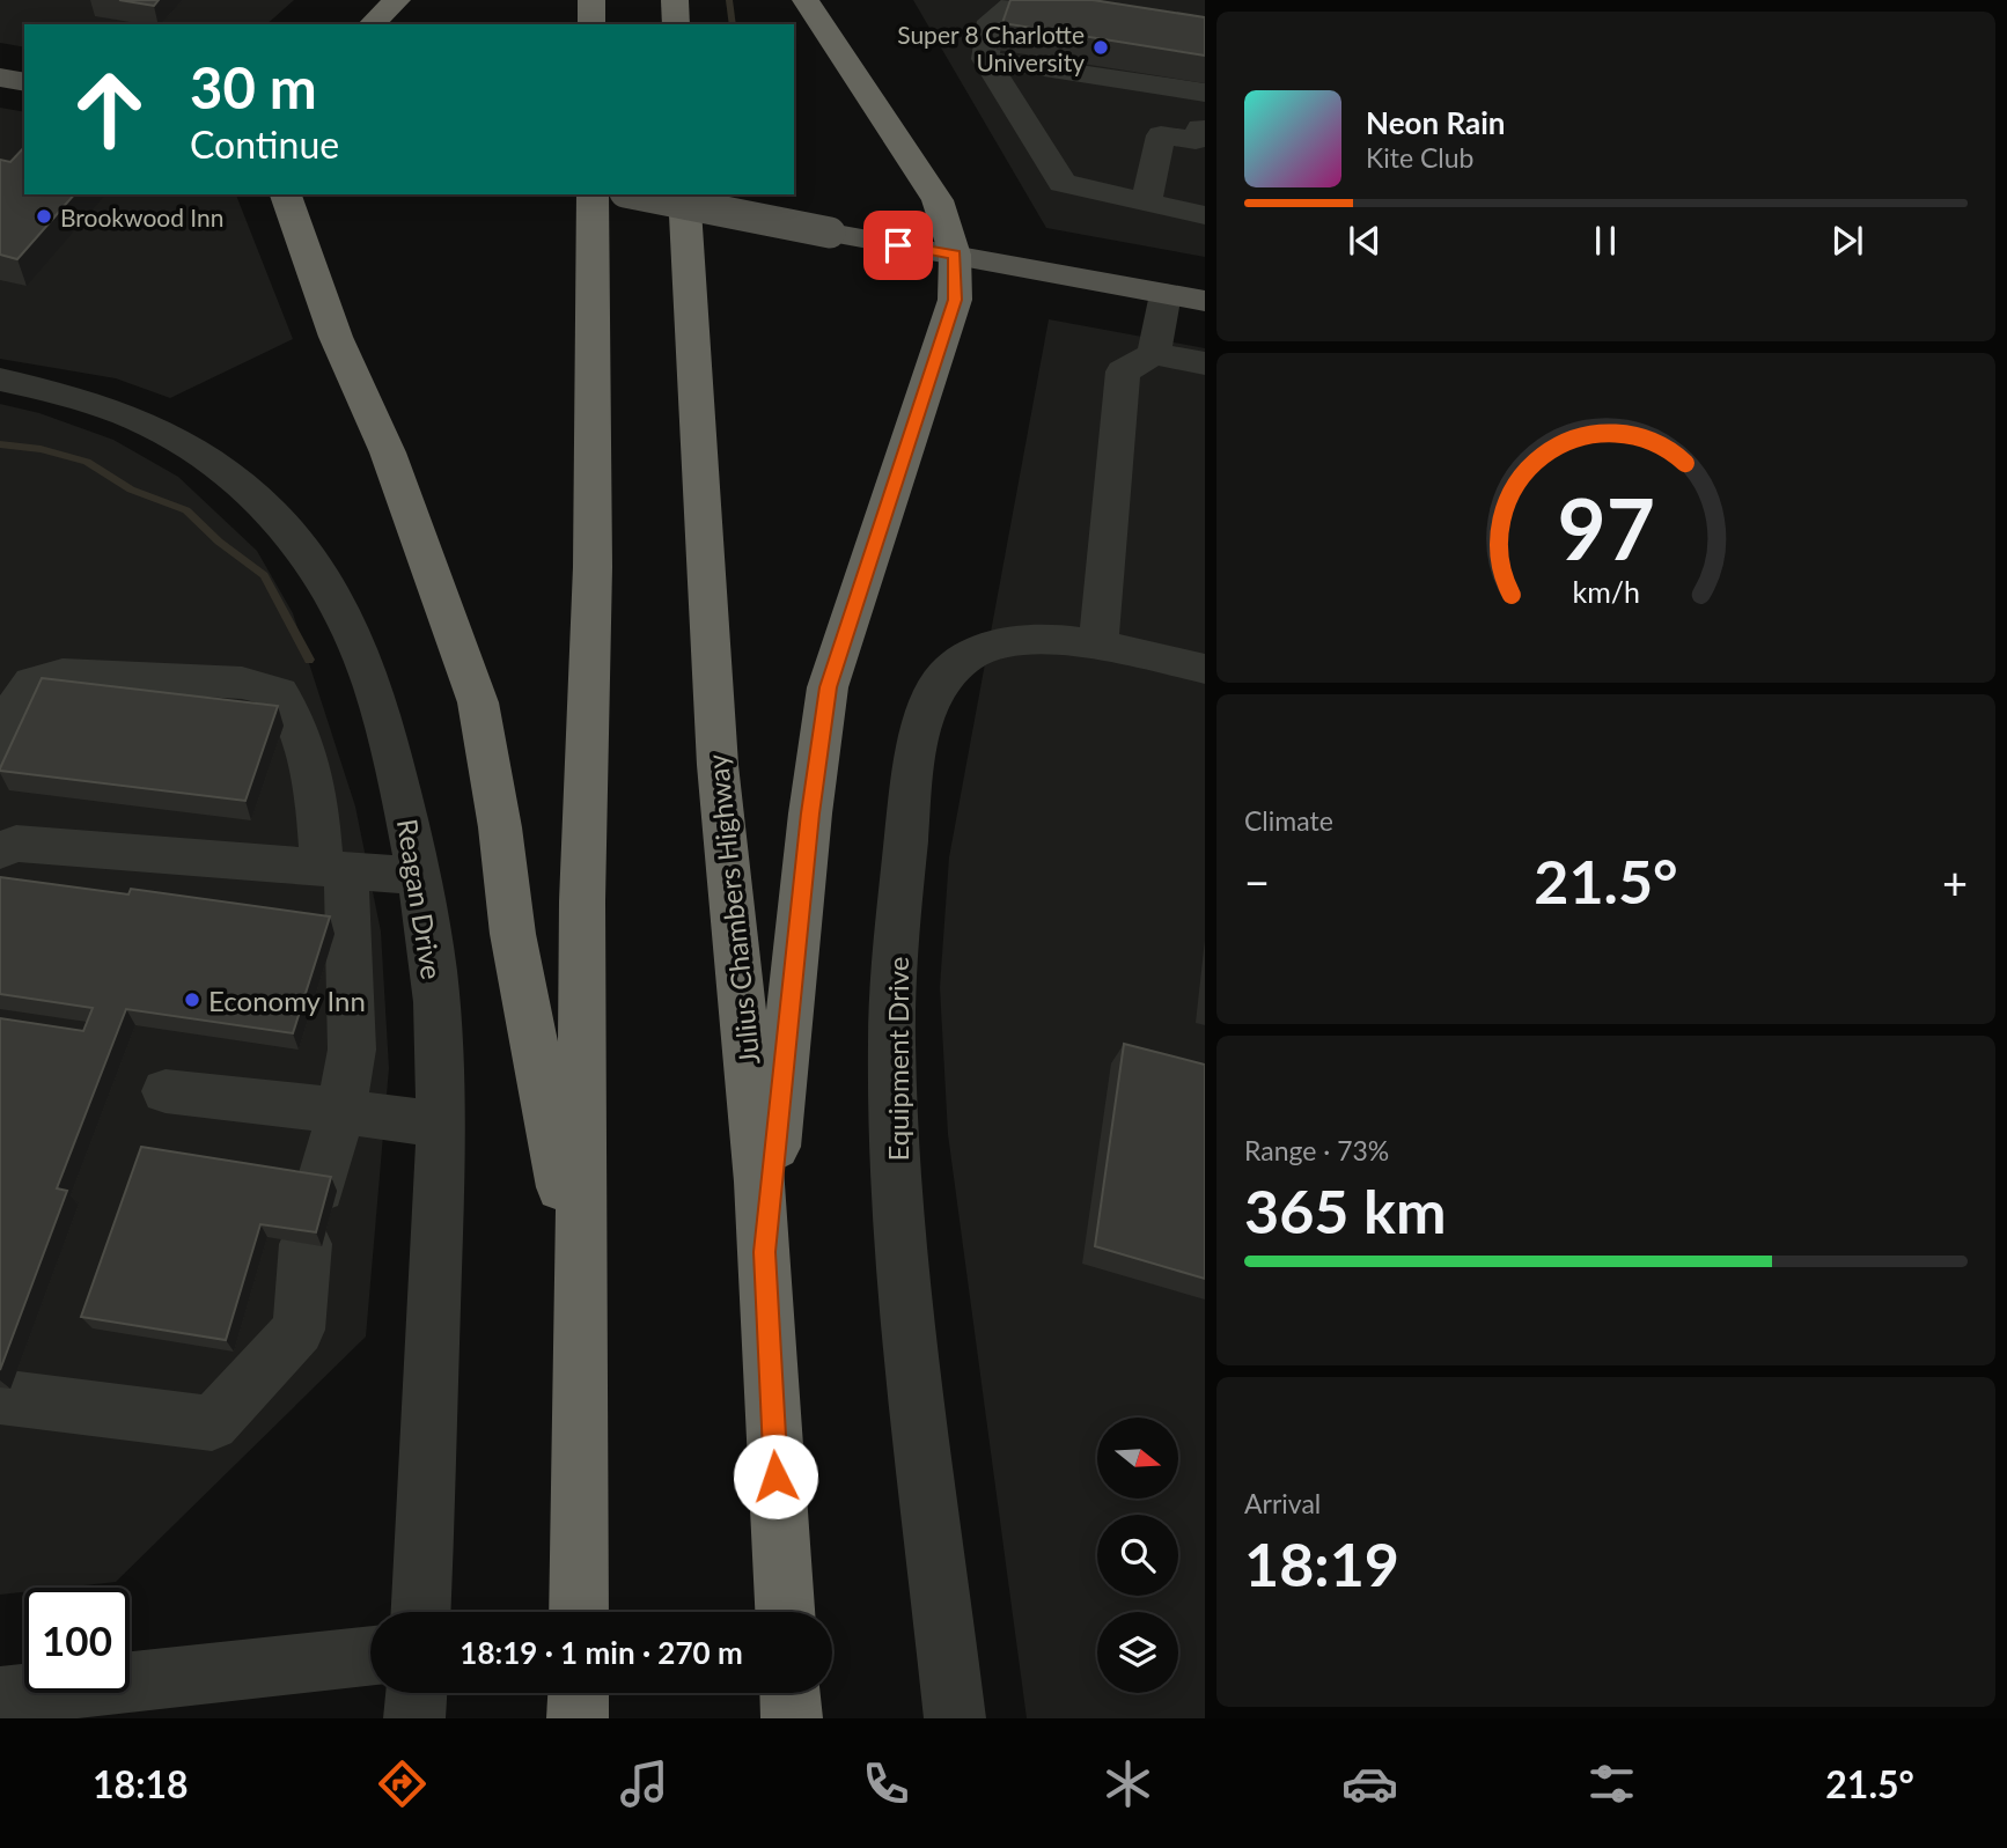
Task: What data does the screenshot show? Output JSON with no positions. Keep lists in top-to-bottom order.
{
  "streets": {
    "highway": ["Julius Chambers Highway"],
    "street": ["Reagan Drive", "Equipment Drive"]
  },
  "places": ["Super 8 Charlotte University", "Brookwood Inn", "Economy Inn"],
  "north": "right",
  "page": {
    "turn": ["30 m", "Continue"],
    "song": ["Neon Rain", "Kite Club"],
    "tile": [
      "Climate",
      ["Range · 73%", "365 km"],
      ["Arrival", "18:19"]
    ],
    "heat": ["−", "21.5°", "+"],
    "limit": "100",
    "trip": "18:19 · 1 min · 270 m",
    "tabs": ["18:18", "21.5°"],
    "gauge": ["97", "km/h"]
  }
}
